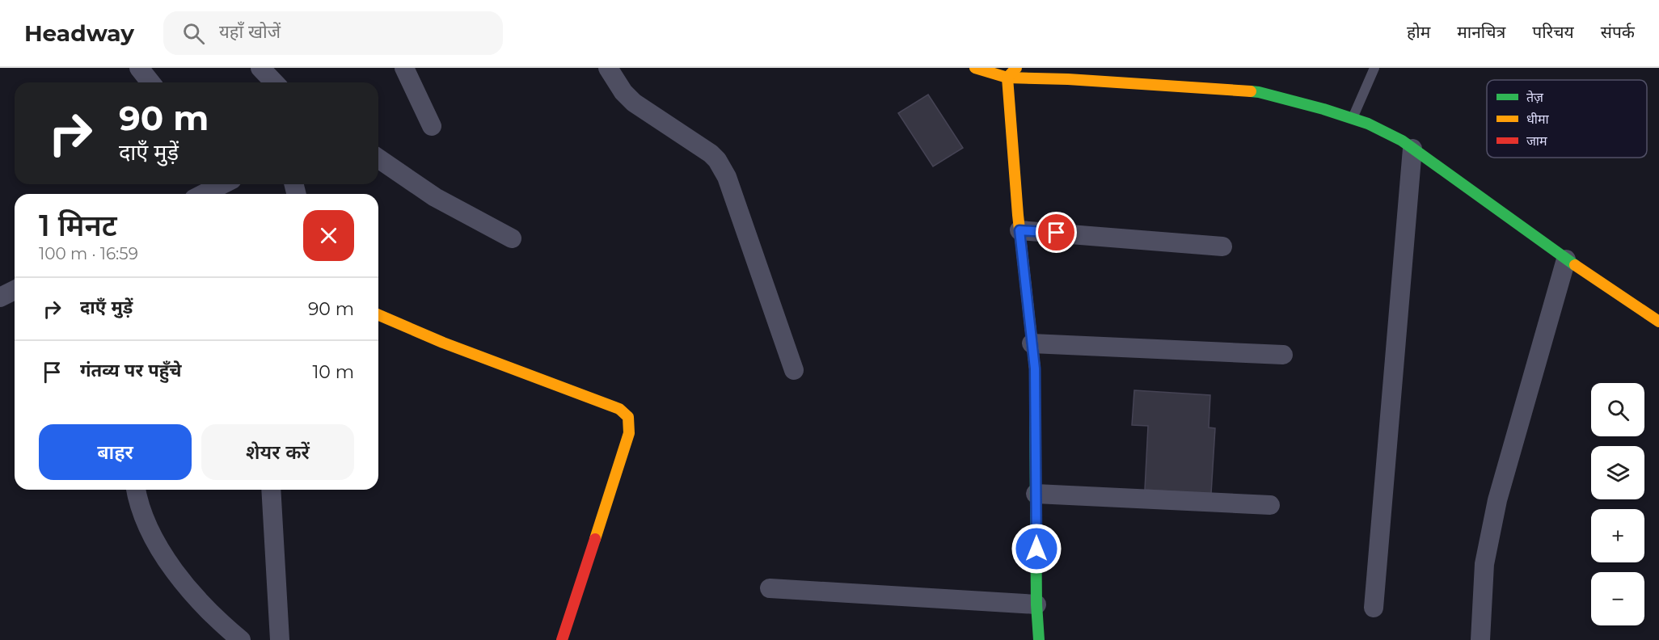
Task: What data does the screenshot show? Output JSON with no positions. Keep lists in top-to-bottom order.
{
  "legend": ["तेज़", "धीमा", "जाम"],
  "page": {
    "header": "Headway",
    "search": "यहाँ खोजें",
    "nav": [
      "होम",
      "मानचित्र",
      "परिचय",
      "संपर्क"
    ],
    "turn": ["90 m", "दाएँ मुड़ें"],
    "heading": ["1 मिनट", "100 m · 16:59"],
    "list": [
      {
        "name": "दाएँ मुड़ें",
        "value": "90 m"
      },
      {
        "name": "गंतव्य पर पहुँचे",
        "value": "10 m"
      }
    ],
    "map_buttons": ["+", "−"],
    "buttons": ["बाहर", "शेयर करें"]
  }
}
